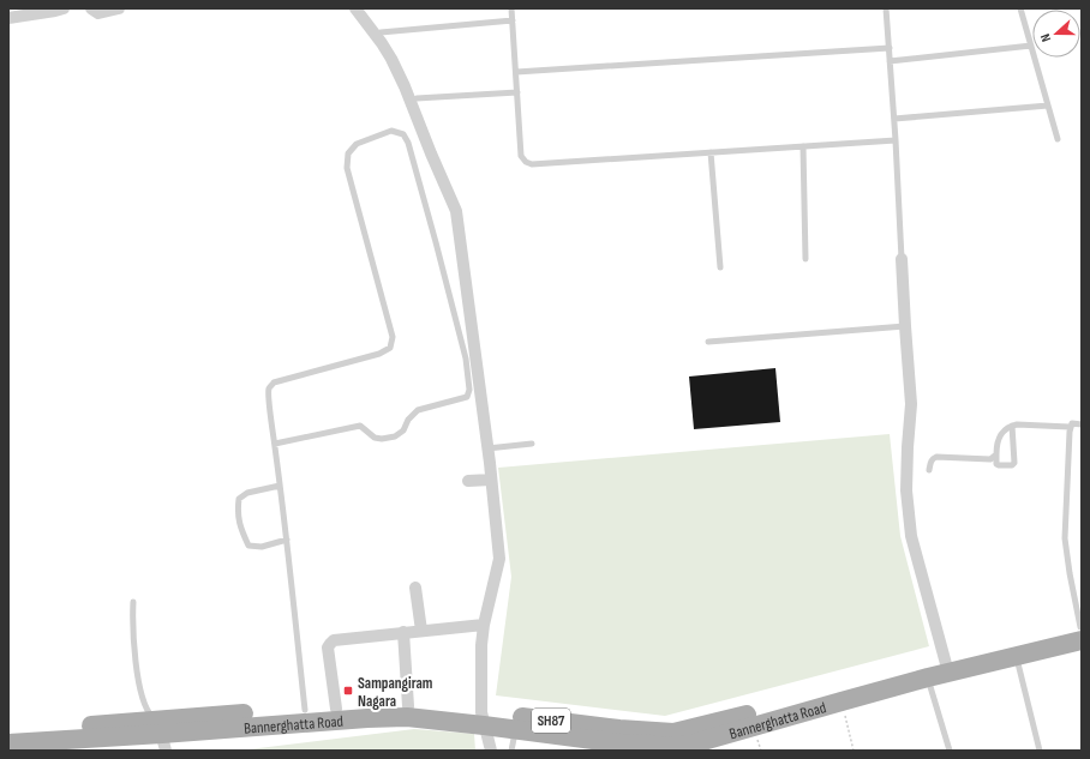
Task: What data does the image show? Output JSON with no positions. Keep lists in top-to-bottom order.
{
  "streets": {
    "main road": ["Bannerghatta Road", "SH87"]
  },
  "places": {
    "transit": ["Sampangiram Nagara"]
  },
  "north": "left"
}
